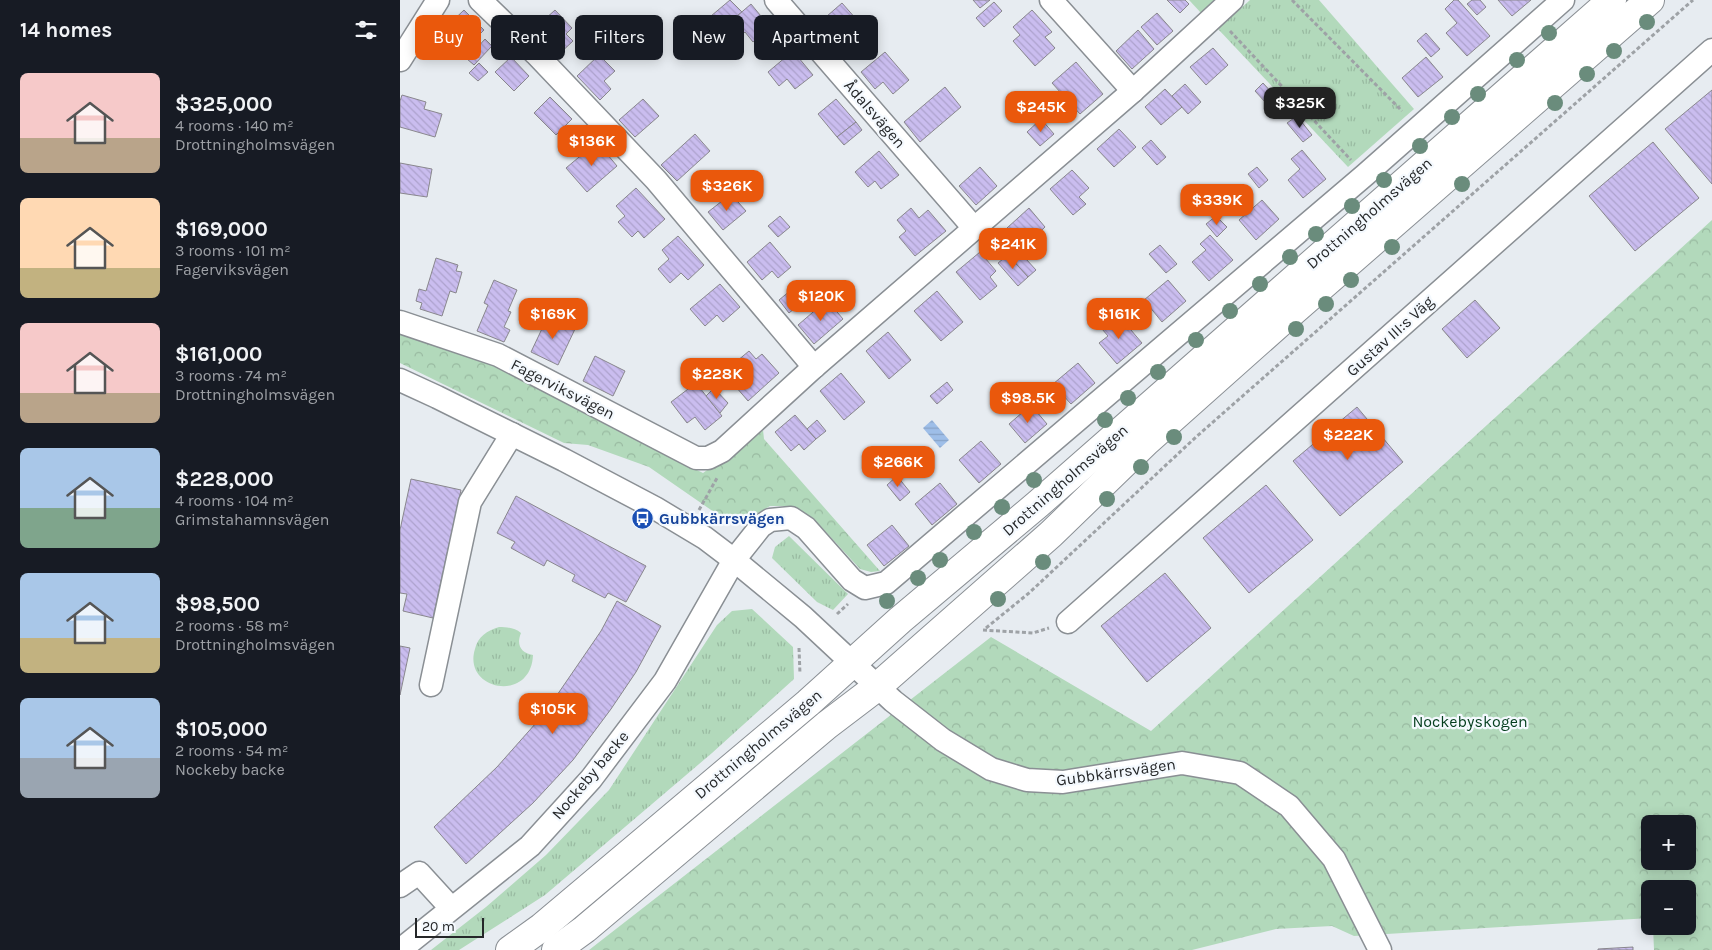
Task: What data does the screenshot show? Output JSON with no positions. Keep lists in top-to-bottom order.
{
  "streets": {
    "main road": ["Drottningholmsvägen"],
    "street": [
      "Ådalsvägen",
      "Gustav III:s Väg",
      "Fagerviksvägen",
      "Gubbkärrsvägen",
      "Nockeby backe"
    ]
  },
  "crossings": [
    ["Drottningholmsvägen", "Gubbkärrsvägen"],
    ["Gubbkärrsvägen", "Nockeby backe"]
  ],
  "parks": ["Nockebyskogen"],
  "places": {
    "bus stop": ["Gubbkärrsvägen"]
  },
  "scale_bar": "20 m",
  "page": {
    "heading": "14 homes",
    "chip": [
      "Buy",
      "Rent",
      "Filters",
      "New",
      "Apartment"
    ],
    "list": [
      {
        "name": "$325,000",
        "note": "4 rooms · 140 m² · Drottningholmsvägen"
      },
      {
        "name": "$169,000",
        "note": "3 rooms · 101 m² · Fagerviksvägen"
      },
      {
        "name": "$161,000",
        "note": "3 rooms · 74 m² · Drottningholmsvägen"
      },
      {
        "name": "$228,000",
        "note": "4 rooms · 104 m² · Grimstahamnsvägen"
      },
      {
        "name": "$98,500",
        "note": "2 rooms · 58 m² · Drottningholmsvägen"
      },
      {
        "name": "$105,000",
        "note": "2 rooms · 54 m² · Nockeby backe"
      }
    ],
    "price": [
      "$325K",
      "$245K",
      "$136K",
      "$326K",
      "$339K",
      "$241K",
      "$120K",
      "$169K",
      "$161K",
      "$228K",
      "$98.5K",
      "$222K",
      "$266K",
      "$105K"
    ],
    "map_buttons": ["+", "−"],
    "scale": "20 m"
  }
}
